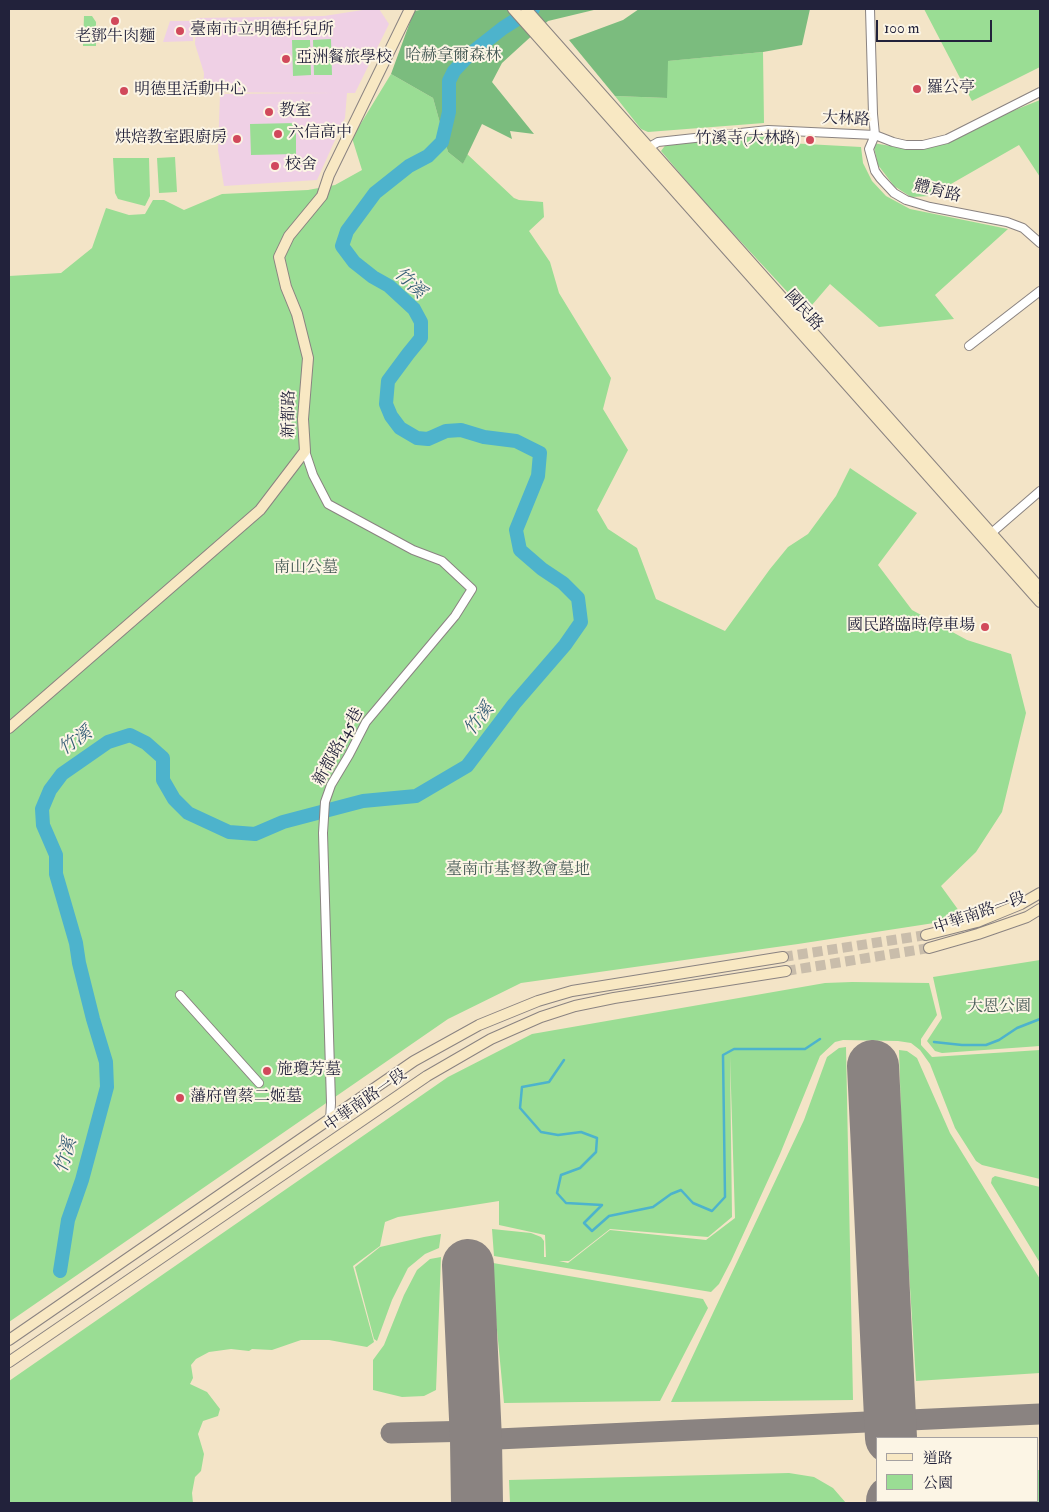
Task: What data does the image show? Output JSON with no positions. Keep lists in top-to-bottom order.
{
  "streets": {
    "street": [
      "大林路",
      "體育路",
      "國民路",
      "新都路",
      "新都路145巷",
      "中華南路一段"
    ]
  },
  "crossings": [
    ["大林路", "體育路"],
    ["大林路", "國民路"],
    ["新都路", "新都路145巷"],
    ["新都路145巷", "中華南路一段"]
  ],
  "water": ["竹溪"],
  "parks": [
    "哈赫拿爾森林",
    "南山公墓",
    "臺南市基督教會墓地",
    "大恩公園"
  ],
  "places": [
    "老鄧牛肉麵",
    "臺南市立明德托兒所",
    "亞洲餐旅學校",
    "羅公亭",
    "明德里活動中心",
    "教室",
    "六信高中",
    "烘焙教室跟廚房",
    "竹溪寺(大林路)",
    "校舍",
    "國民路臨時停車場",
    "施瓊芳墓",
    "藩府曾蔡二姬墓"
  ],
  "legend": ["道路", "公園"],
  "scale_bar": "100 m"
}
